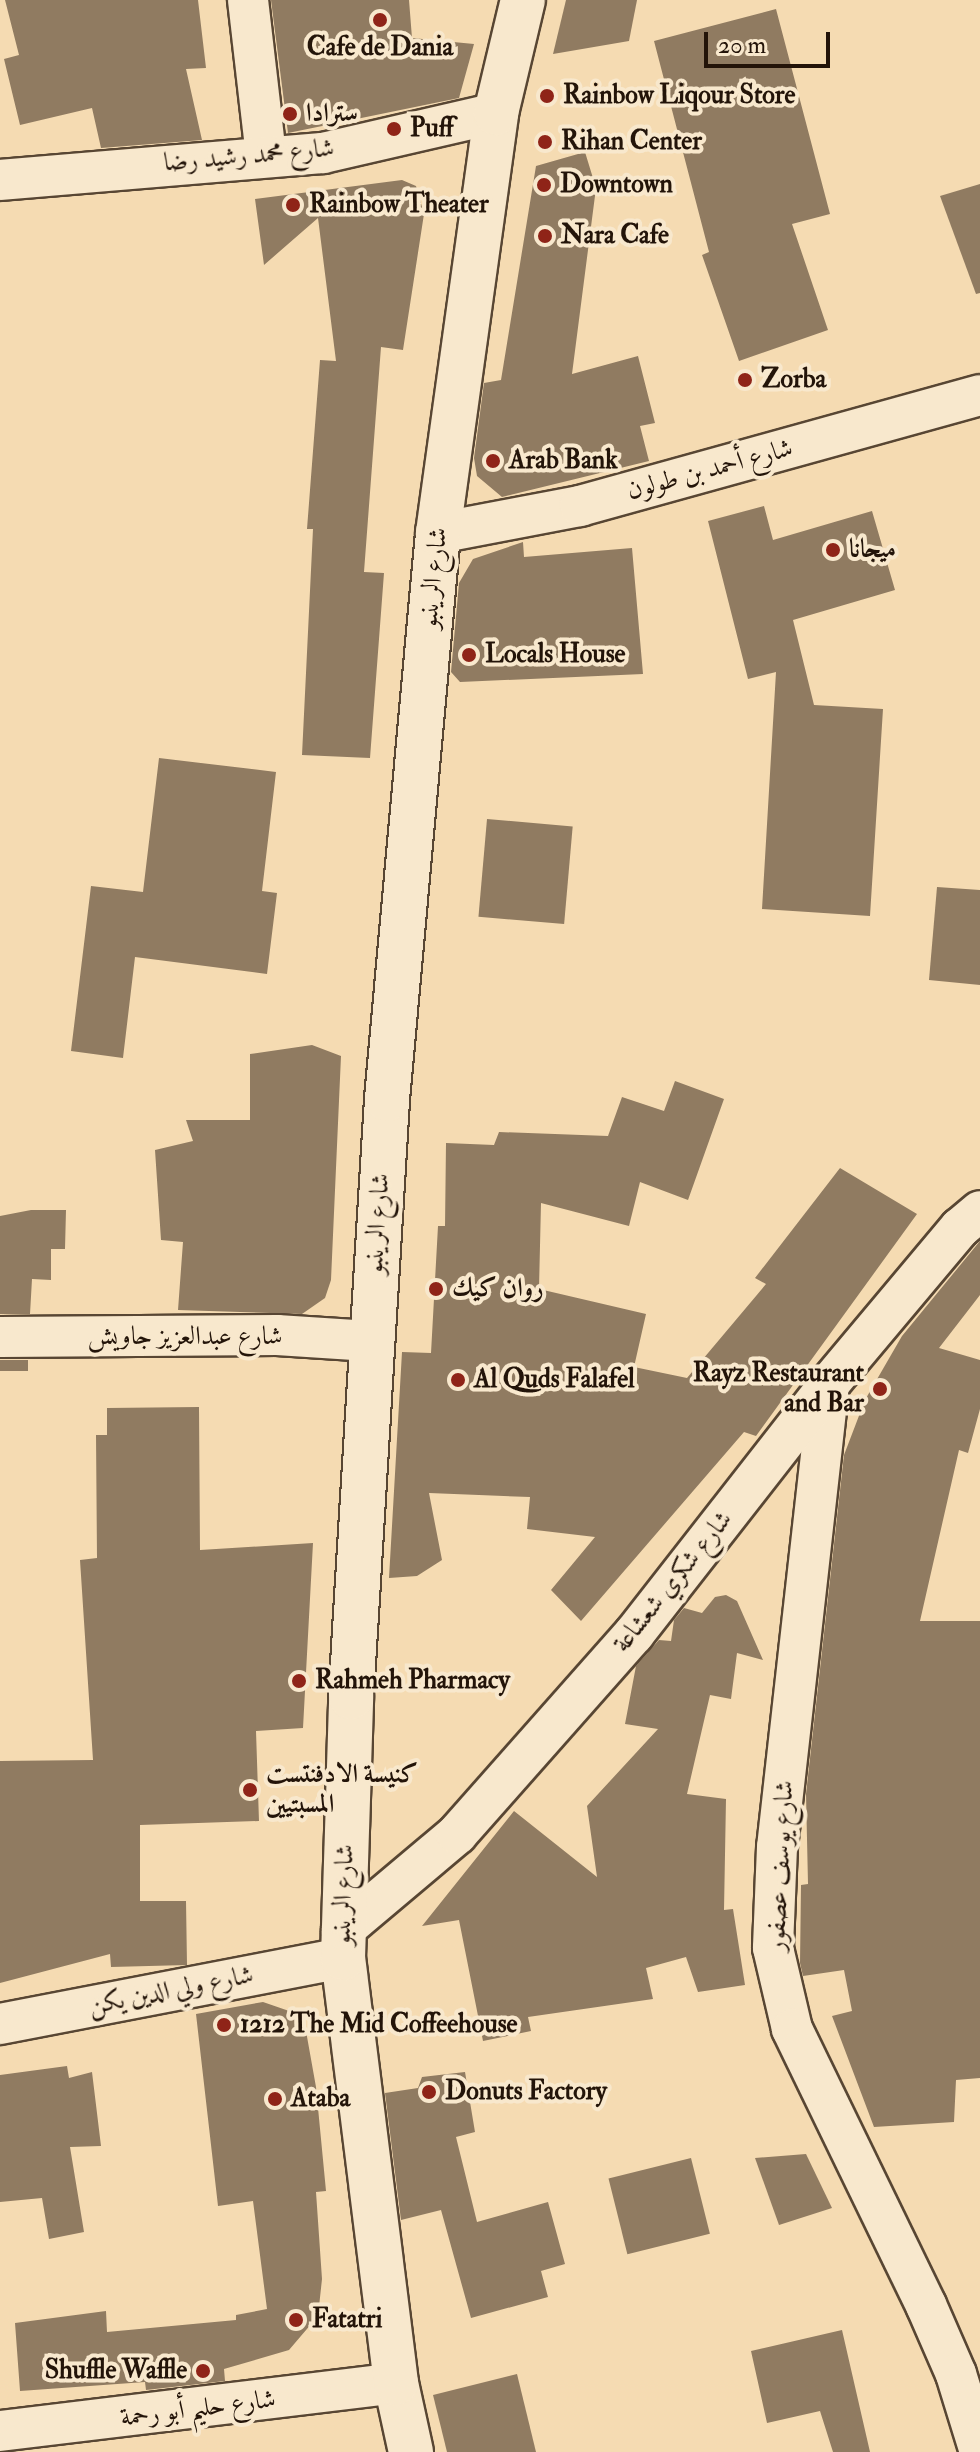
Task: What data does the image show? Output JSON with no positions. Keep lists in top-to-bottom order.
{
  "streets": {
    "street": [
      "شارع محمد رشيد رضا",
      "شارع أحمد بن طولون",
      "شارع الرينبو",
      "شارع عبدالعزيز جاويش",
      "شارع شكري شعشاعة",
      "شارع يوسف عصفور",
      "شارع ولي الدين يكن",
      "شارع حليم أبو رحمة"
    ]
  },
  "crossings": [
    ["شارع محمد رشيد رضا", "شارع الرينبو"],
    ["شارع أحمد بن طولون", "شارع الرينبو"],
    ["شارع الرينبو", "شارع عبدالعزيز جاويش"],
    ["شارع الرينبو", "شارع شكري شعشاعة"],
    ["شارع الرينبو", "شارع ولي الدين يكن"],
    ["شارع الرينبو", "شارع حليم أبو رحمة"],
    ["شارع شكري شعشاعة", "شارع يوسف عصفور"],
    ["شارع شكري شعشاعة", "شارع ولي الدين يكن"]
  ],
  "places": [
    "Cafe de Dania",
    "Rainbow Liqour Store",
    "سترادا",
    "Puff",
    "Rihan Center",
    "Downtown",
    "Rainbow Theater",
    "Nara Cafe",
    "Zorba",
    "Arab Bank",
    "ميجانا",
    "Locals House",
    "روان كيك",
    "Al Quds Falafel",
    "Rayz Restaurant and Bar",
    "Rahmeh Pharmacy",
    "كنيسة الادفنتست المسبتيين",
    "1212 The Mid Coffeehouse",
    "Donuts Factory",
    "Ataba",
    "Fatatri",
    "Shuffle Waffle"
  ],
  "scale_bar": "20 m"
}
